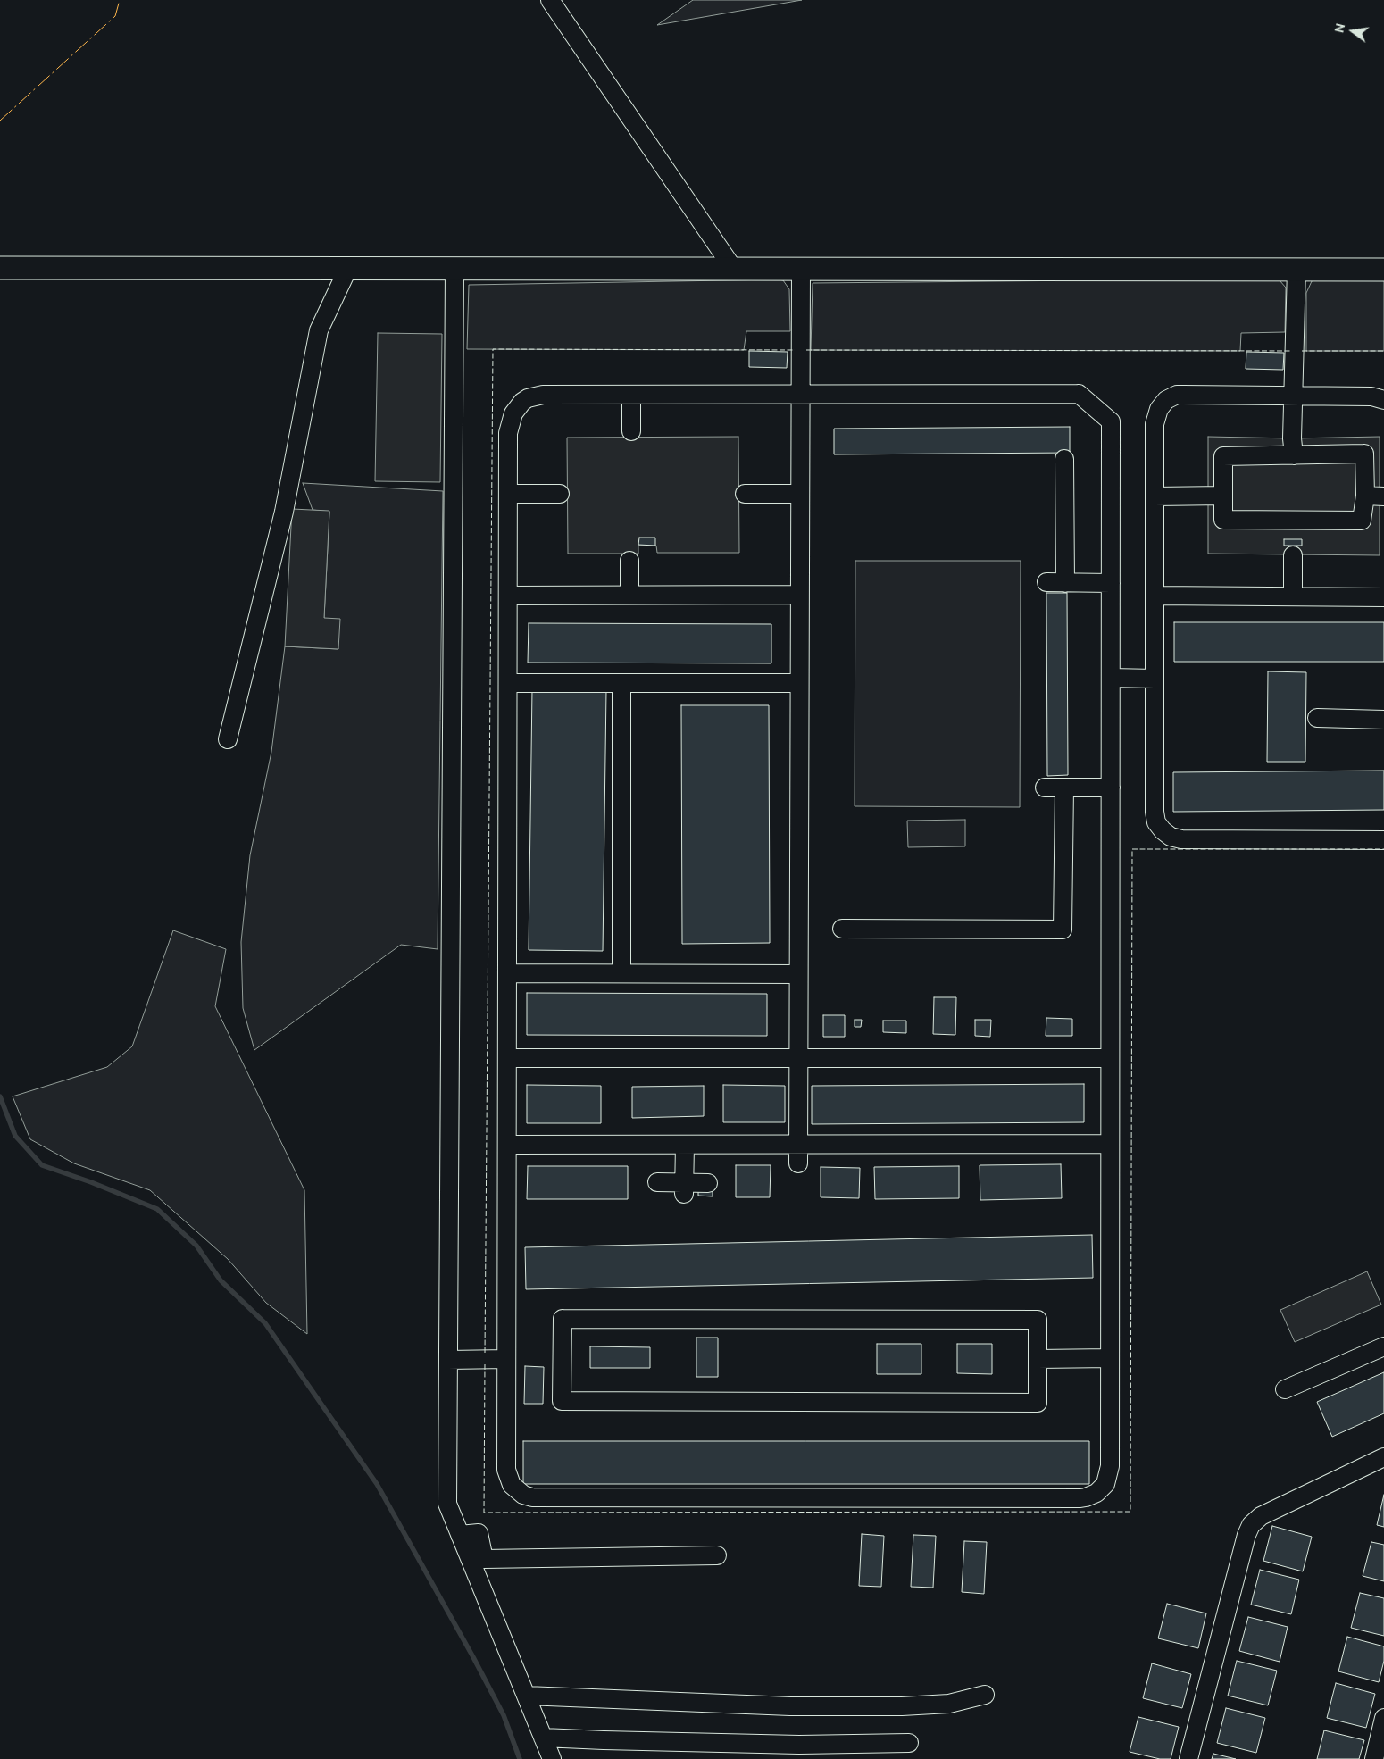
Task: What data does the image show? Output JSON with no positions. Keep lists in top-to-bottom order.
{
  "north": "left"
}
